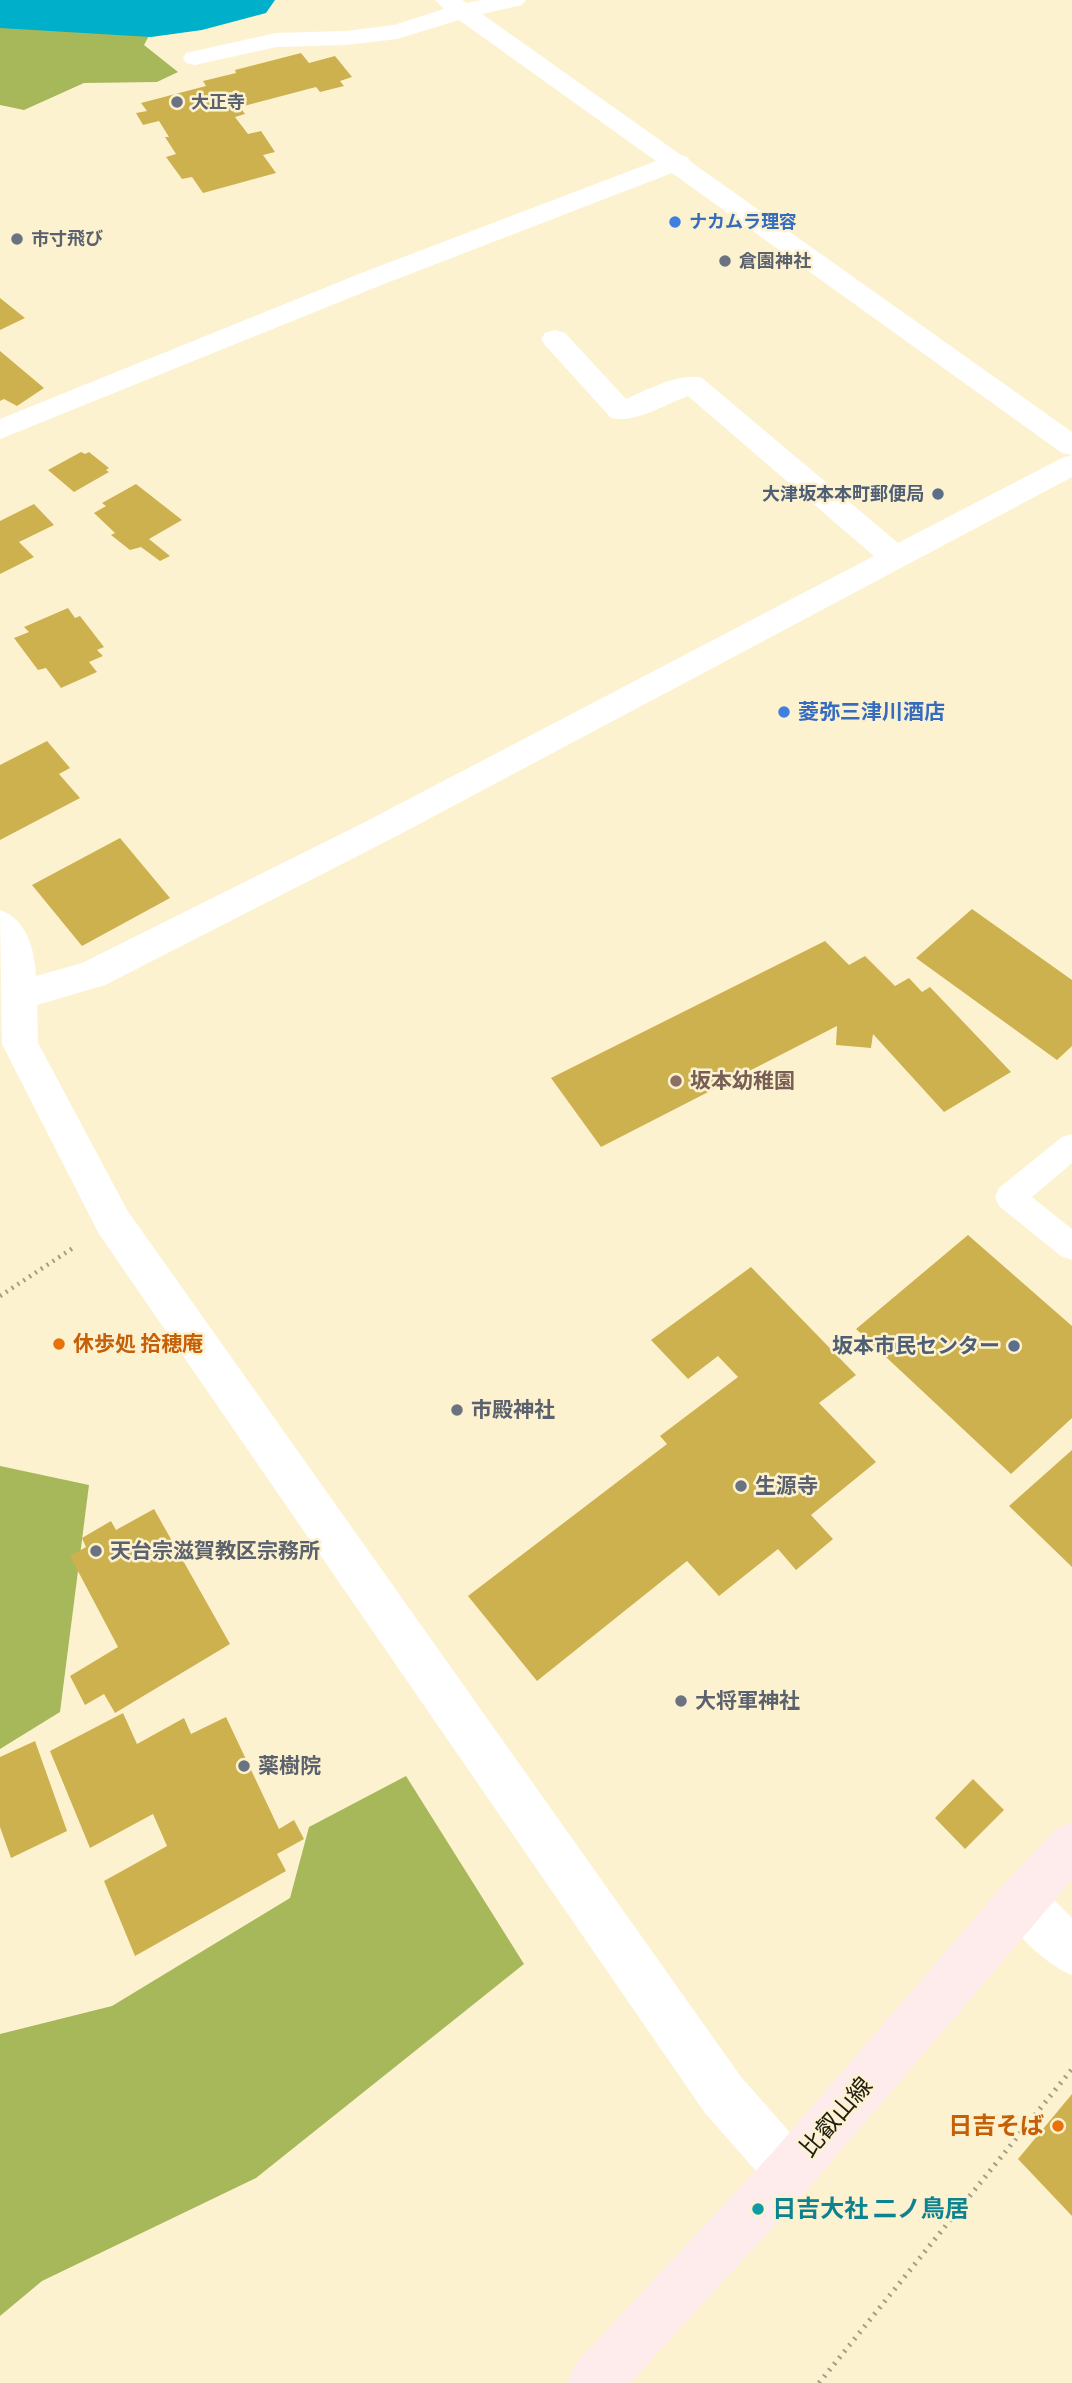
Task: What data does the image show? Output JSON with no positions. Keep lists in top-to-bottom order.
{
  "streets": {
    "main road": ["比叡山線"]
  },
  "places": [
    "大正寺",
    "ナカムラ理容",
    "市寸飛び",
    "倉園神社",
    "大津坂本本町郵便局",
    "菱弥三津川酒店",
    "坂本幼稚園",
    "休歩処 拾穂庵",
    "坂本市民センター",
    "市殿神社",
    "生源寺",
    "天台宗滋賀教区宗務所",
    "大将軍神社",
    "薬樹院",
    "日吉そば",
    "日吉大社 二ノ鳥居"
  ]
}
